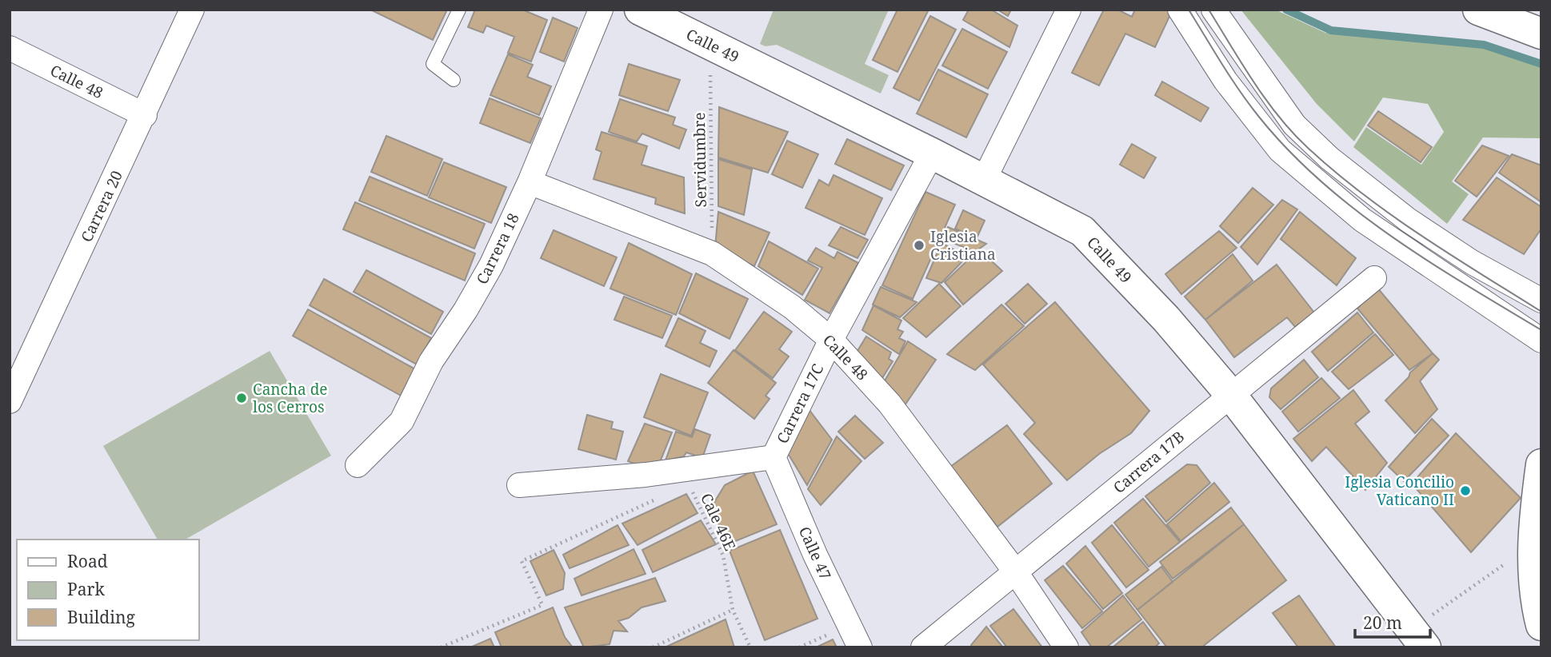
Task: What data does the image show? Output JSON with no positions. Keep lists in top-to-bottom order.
{
  "streets": {
    "main road": ["Calle 49"],
    "street": [
      "Calle 48",
      "Carrera 20",
      "Carrera 18",
      "Carrera 17C",
      "Carrera 17B",
      "Calle 47"
    ],
    "path": ["Servidumbre", "Cale 46E"]
  },
  "crossings": [
    ["Calle 49", "Carrera 17C"],
    ["Calle 49", "Carrera 17B"],
    ["Calle 48", "Servidumbre"],
    ["Calle 48", "Carrera 20"],
    ["Calle 48", "Carrera 18"],
    ["Calle 48", "Carrera 17C"],
    ["Calle 48", "Carrera 17B"],
    ["Carrera 17C", "Cale 46E"],
    ["Carrera 17C", "Calle 47"]
  ],
  "places": ["Iglesia Cristiana", "Cancha de los Cerros", "Iglesia Concilio Vaticano II"],
  "legend": ["Road", "Park", "Building"],
  "scale_bar": "20 m"
}
